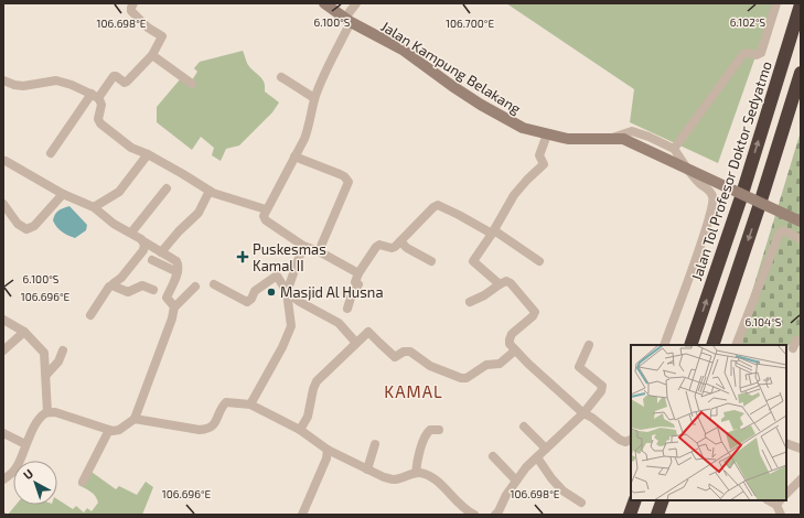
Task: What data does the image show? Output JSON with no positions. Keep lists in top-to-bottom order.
{
  "streets": {
    "highway": ["Jalan Tol Profesor Doktor Sedyatmo"],
    "street": ["Jalan Kampung Belakang"]
  },
  "districts": ["KAMAL"],
  "places": {
    "health": ["Puskesmas Kamal II"],
    "other": ["Masjid Al Husna"]
  },
  "north": "top left",
  "coordinates": [
    "6.100°S",
    "6.102°S",
    "106.698°E",
    "106.700°E",
    "106.696°E",
    "6.104°S"
  ]
}
